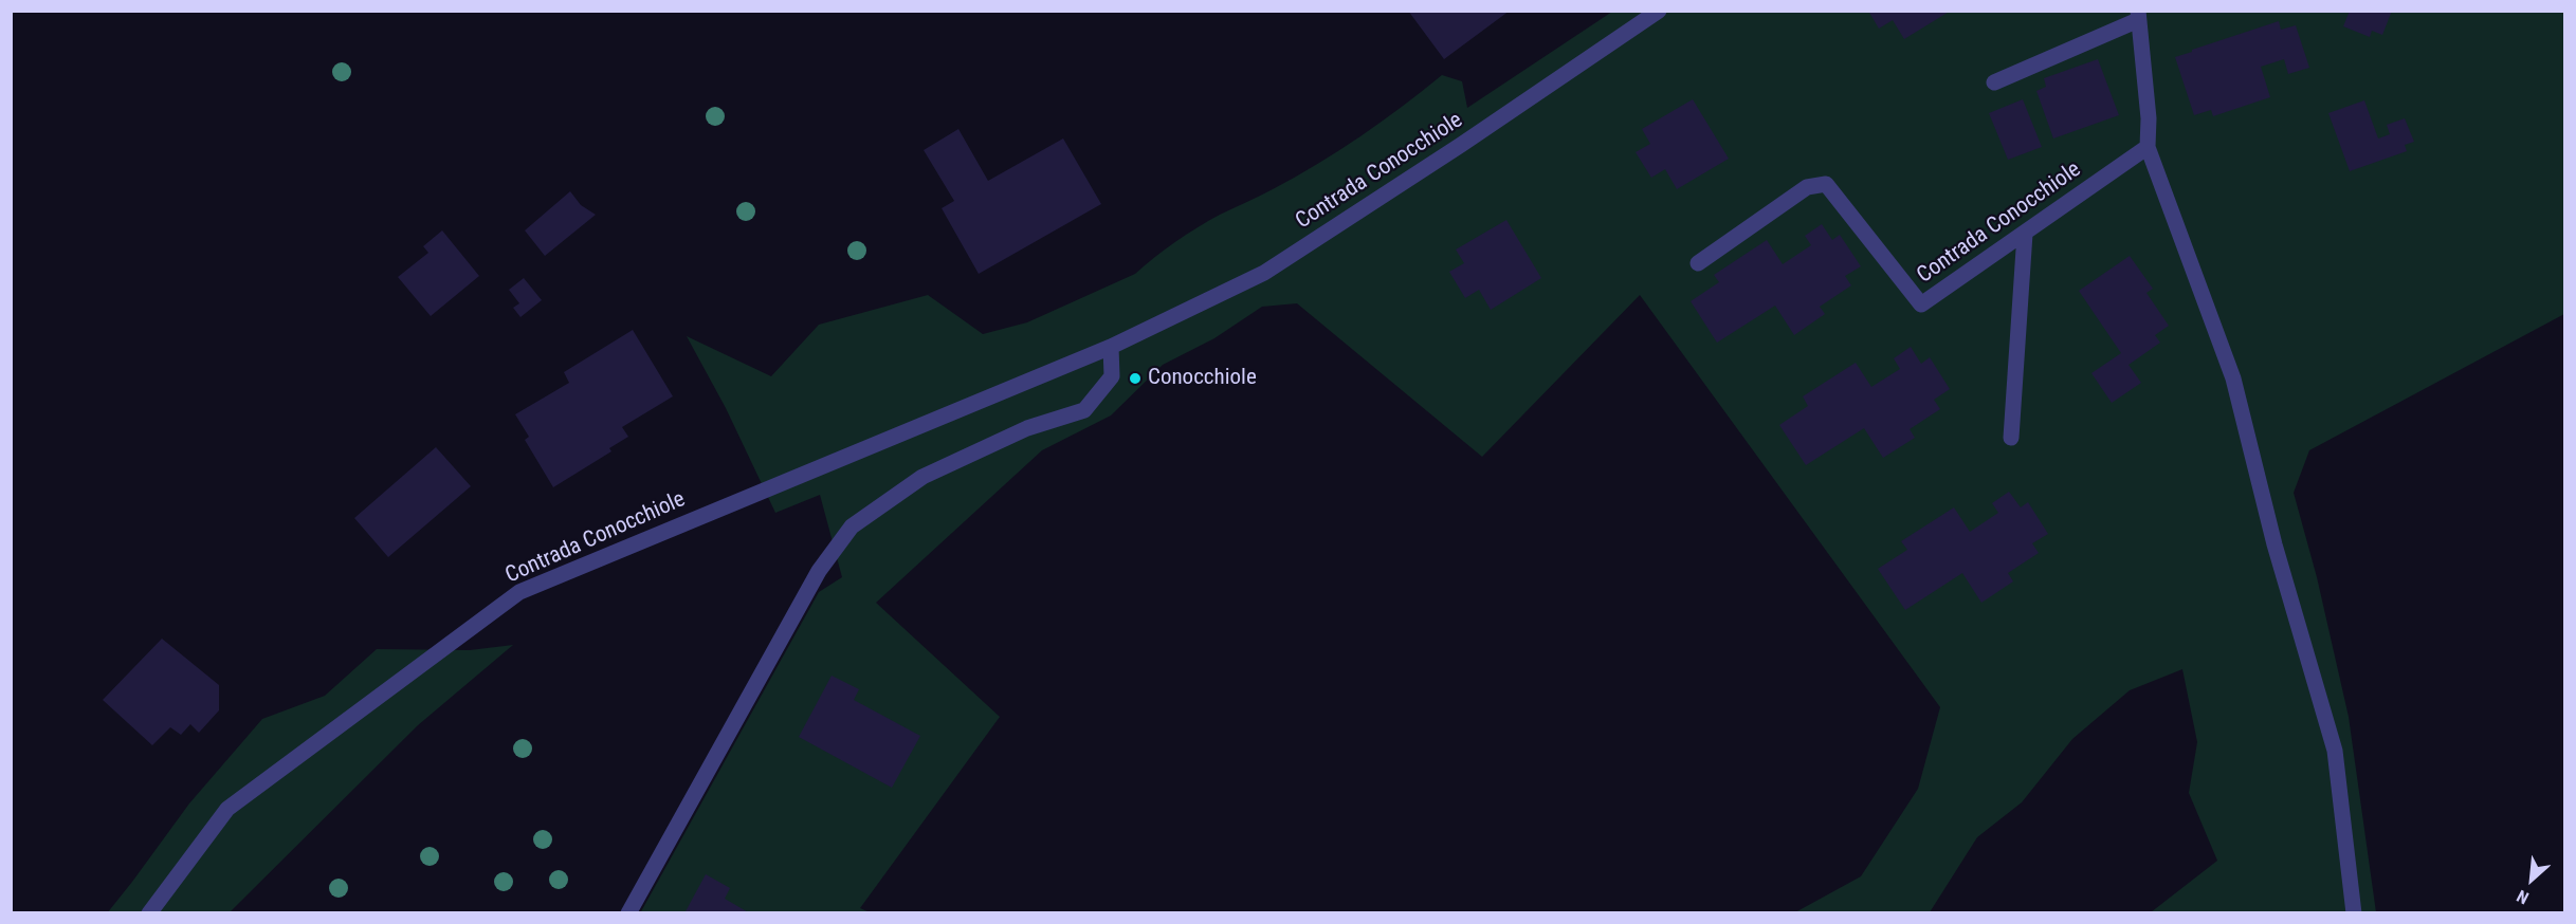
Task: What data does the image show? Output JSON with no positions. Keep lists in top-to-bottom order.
{
  "streets": {
    "street": ["Contrada Conocchiole"]
  },
  "places": ["Conocchiole"],
  "north": "bottom left"
}
